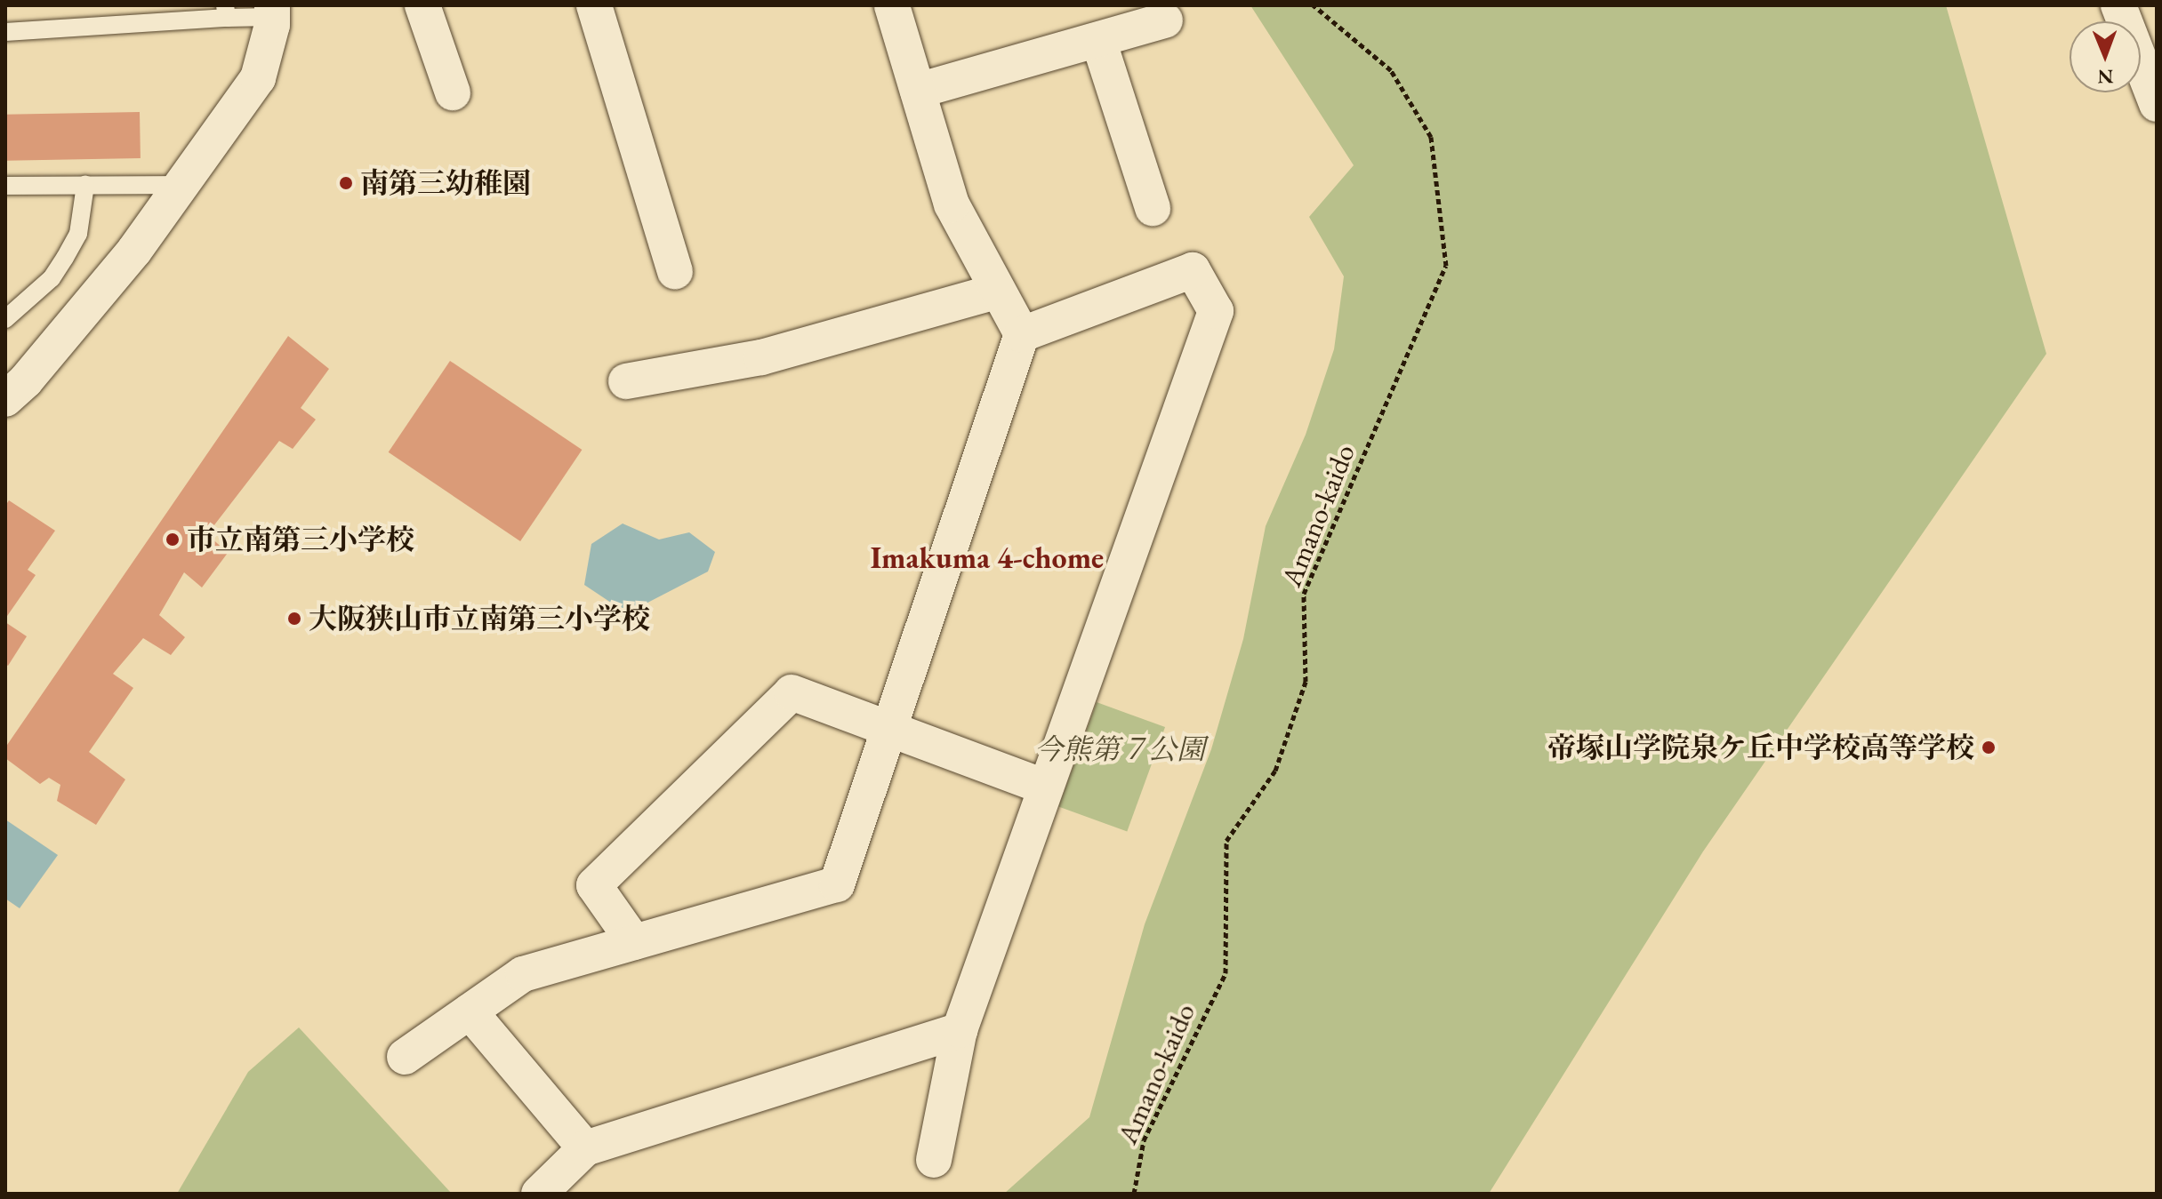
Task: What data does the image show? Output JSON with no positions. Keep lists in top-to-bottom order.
{
  "streets": {
    "path": ["Amano-kaido"]
  },
  "districts": ["Imakuma 4-chome"],
  "parks": ["今熊第７公園"],
  "places": [
    "南第三幼稚園",
    "市立南第三小学校",
    "大阪狭山市立南第三小学校",
    "帝塚山学院泉ケ丘中学校高等学校"
  ],
  "north": "bottom"
}
